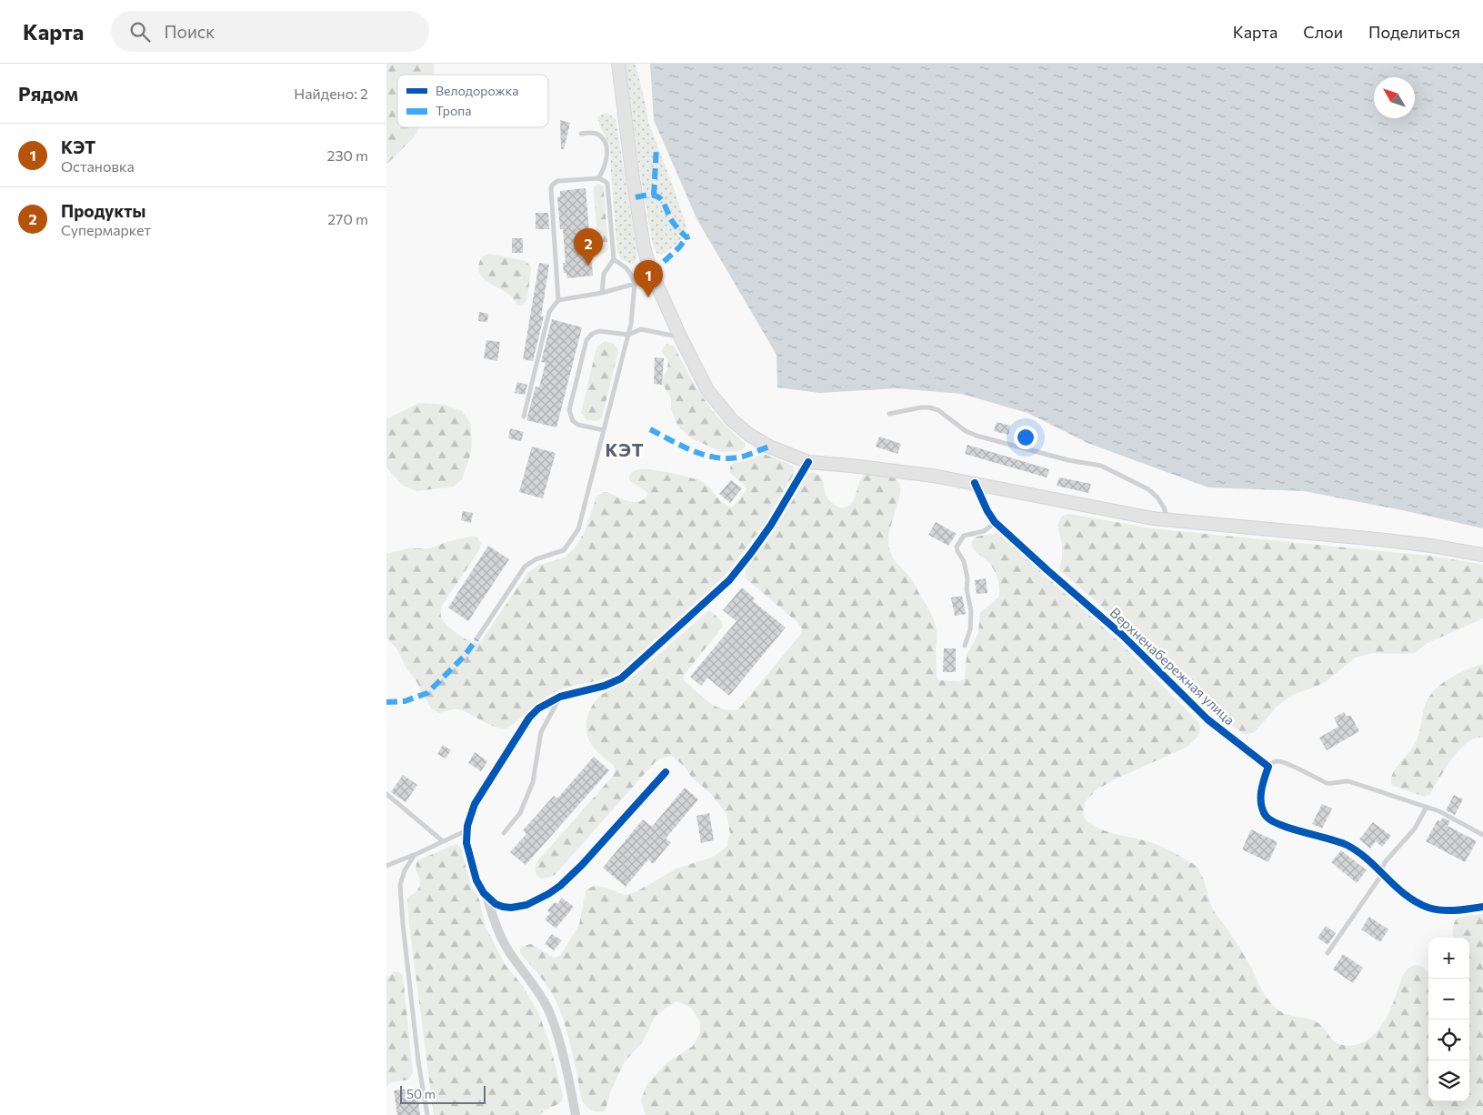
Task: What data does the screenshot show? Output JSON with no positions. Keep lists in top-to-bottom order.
{
  "streets": {
    "street": ["Верхненабережная улица"]
  },
  "districts": ["КЭТ"],
  "legend": ["Велодорожка", "Тропа"],
  "scale_bar": "50 m",
  "north": "top left",
  "page": {
    "header": "Карта",
    "search": "Поиск",
    "nav": ["Карта", "Слои", "Поделиться"],
    "heading": ["Рядом", "Найдено: 2"],
    "list": [
      {
        "mark": "1",
        "name": "КЭТ",
        "note": "Остановка",
        "value": "230 m"
      },
      {
        "mark": "2",
        "name": "Продукты",
        "note": "Супермаркет",
        "value": "270 m"
      }
    ],
    "pins": ["2", "1"],
    "map_buttons": ["+", "−"],
    "scale": "50 m"
  }
}
